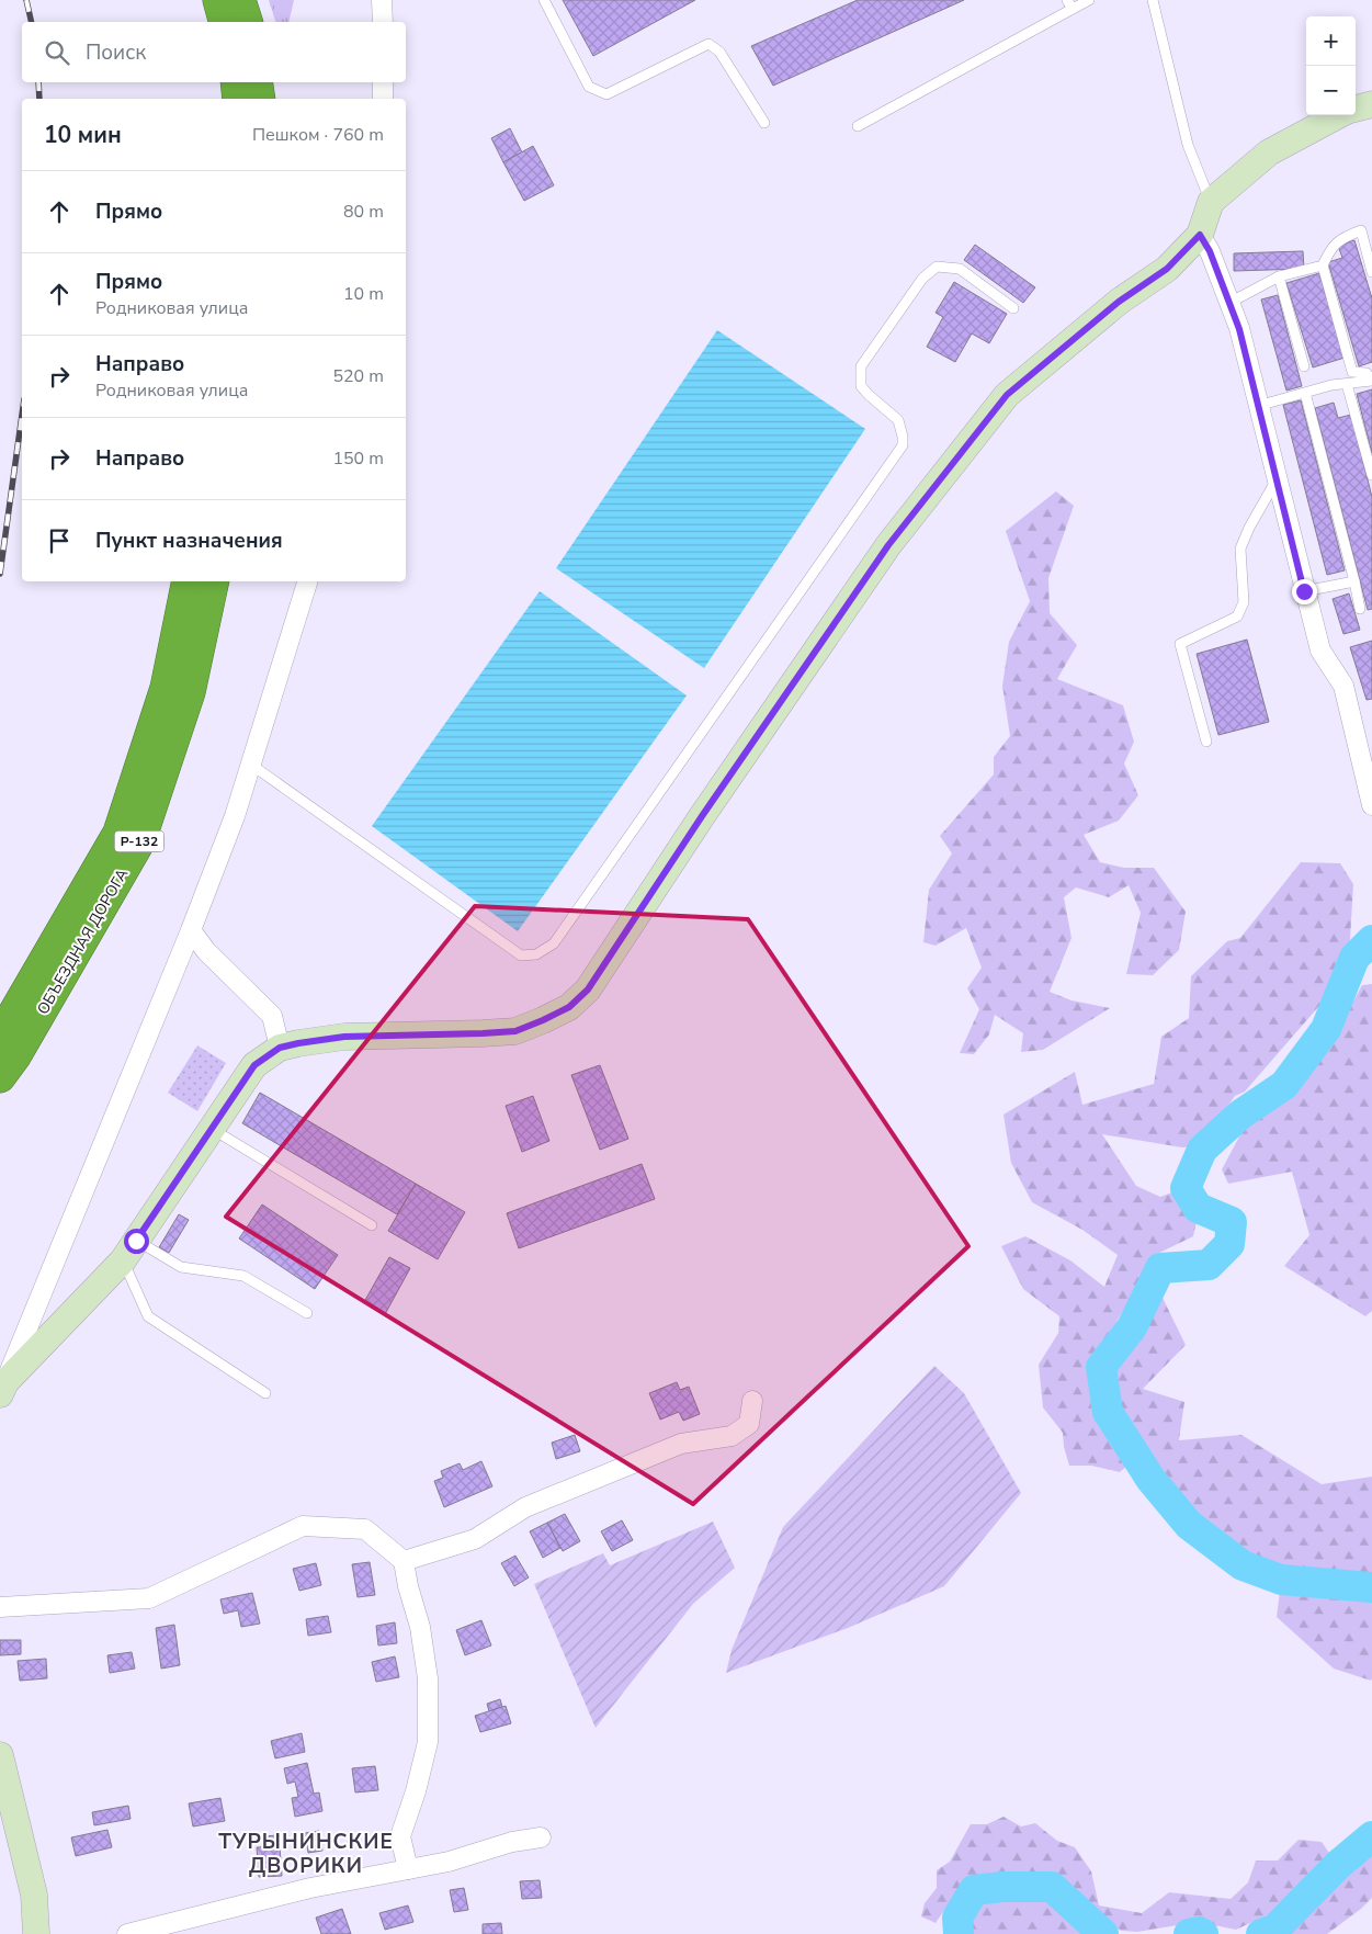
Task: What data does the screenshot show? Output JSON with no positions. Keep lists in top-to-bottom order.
{
  "streets": {
    "highway": ["Р-132", "ОБЪЕЗДНАЯ ДОРОГА"]
  },
  "districts": ["ТУРЫНИНСКИЕ ДВОРИКИ"],
  "page": {
    "map_buttons": ["+", "−"],
    "search": "Поиск",
    "heading": ["10 мин", "Пешком · 760 m"],
    "list": [
      ["Прямо", "80 m"],
      ["Прямо", "Родниковая улица", "10 m"],
      ["Направо", "Родниковая улица", "520 m"],
      ["Направо", "150 m"],
      "Пункт назначения"
    ]
  }
}
